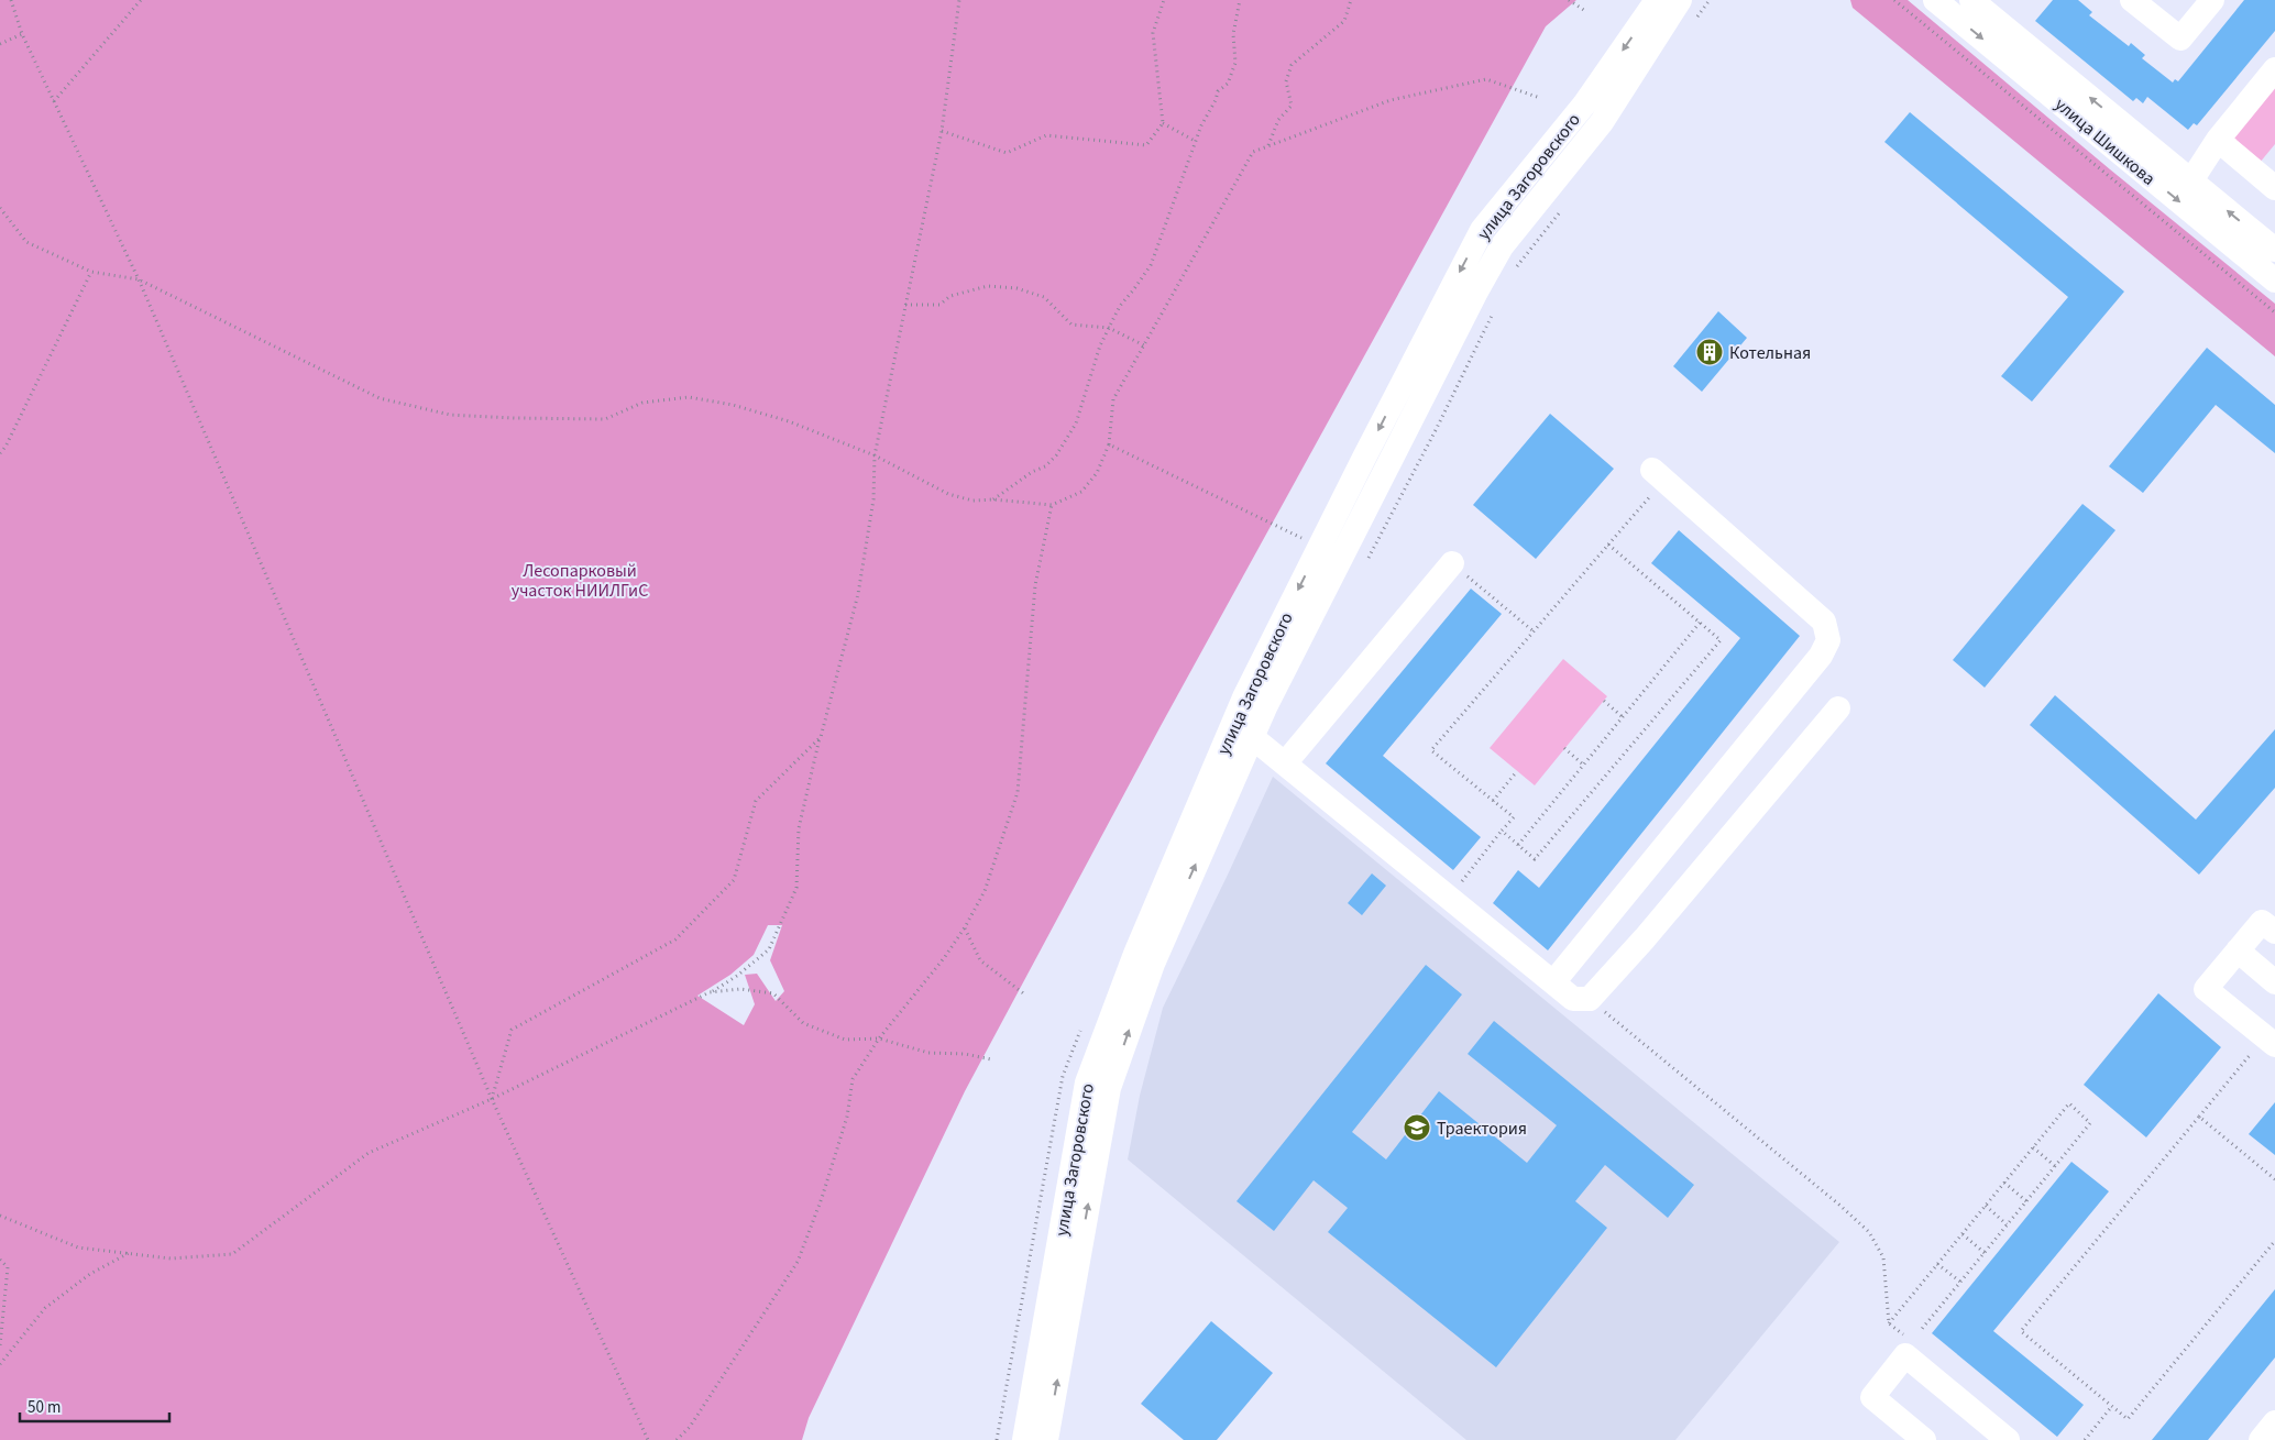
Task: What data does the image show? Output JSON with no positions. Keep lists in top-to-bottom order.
{
  "streets": {
    "street": ["улица Шишкова", "улица Загоровского"]
  },
  "parks": ["Лесопарковый участок НИИЛГиС"],
  "places": {
    "building": ["Котельная"],
    "school or university": ["Траектория"]
  },
  "scale_bar": "50 m"
}
